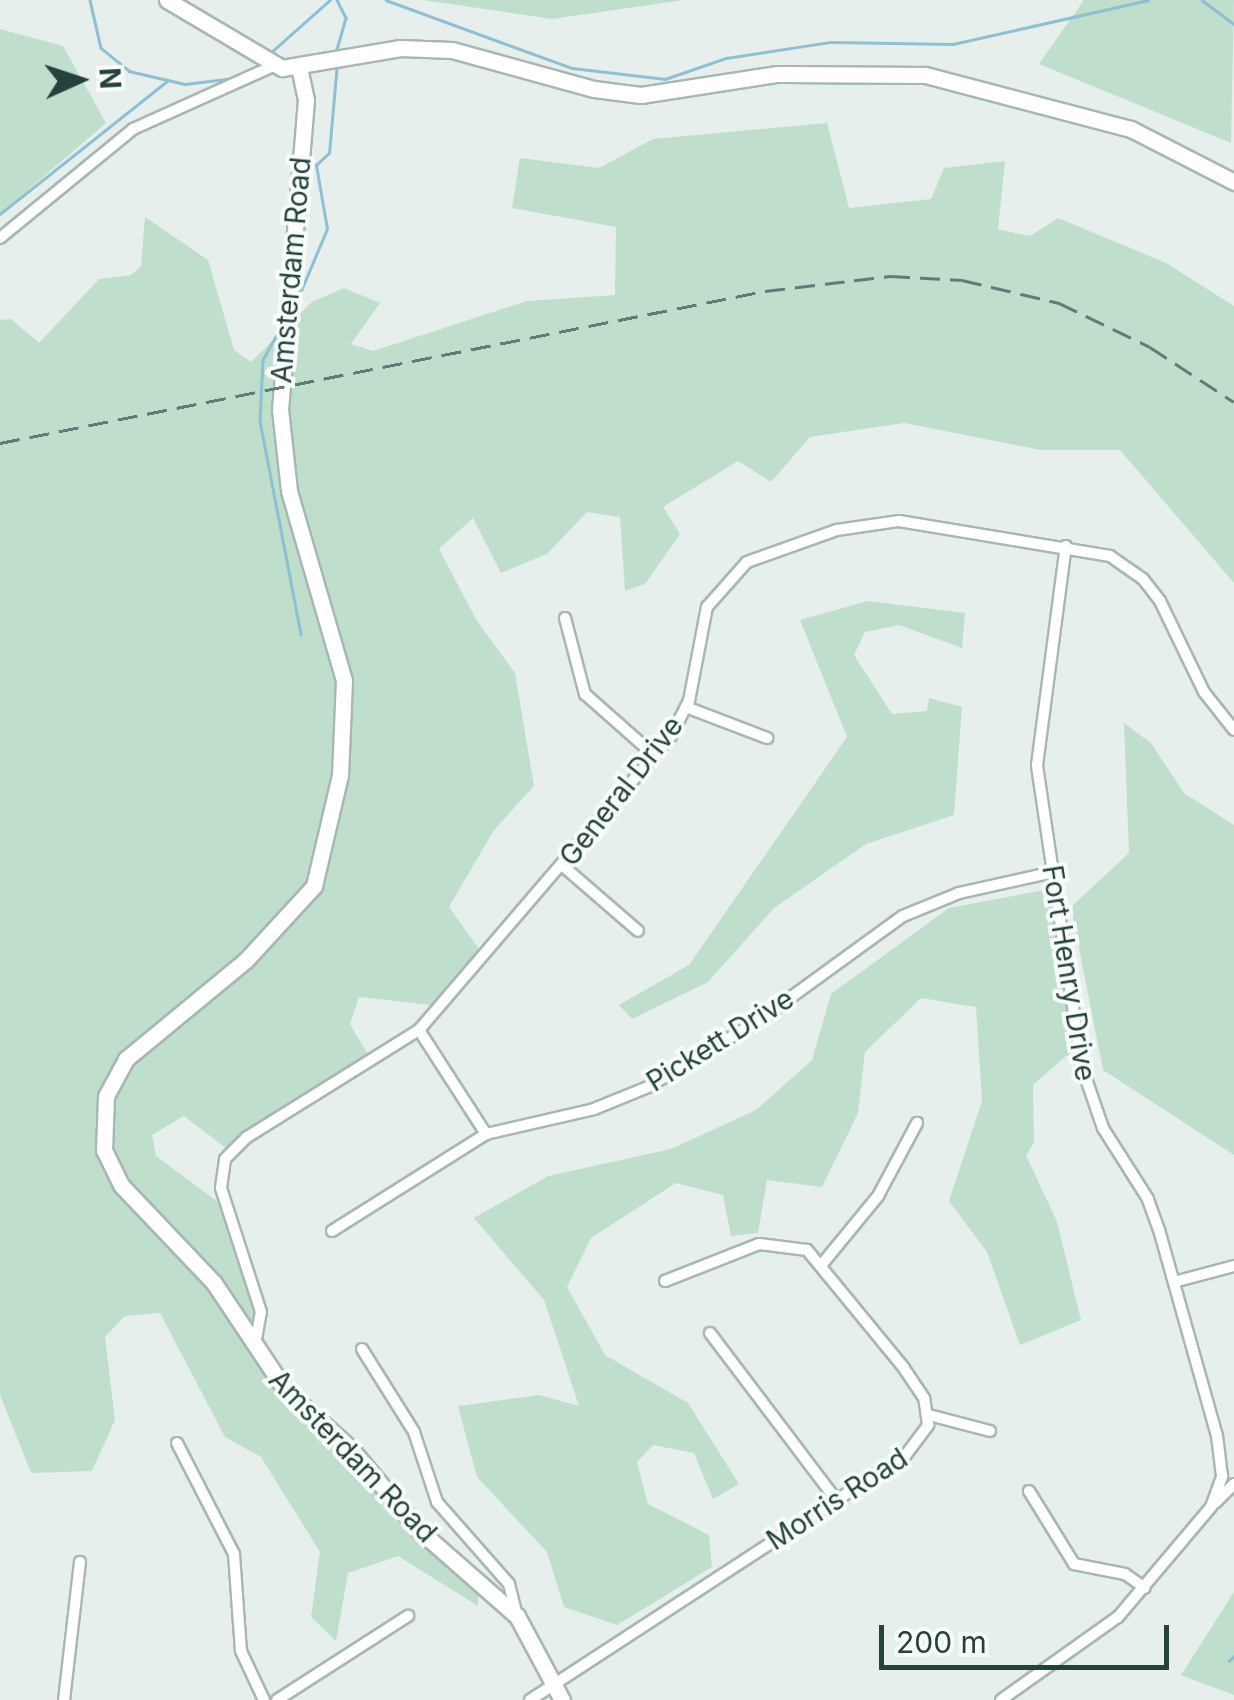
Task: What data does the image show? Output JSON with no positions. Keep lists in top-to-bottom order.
{
  "streets": {
    "street": [
      "Amsterdam Road",
      "General Drive",
      "Fort Henry Drive",
      "Pickett Drive",
      "Morris Road"
    ]
  },
  "crossings": [
    ["Amsterdam Road", "General Drive"],
    ["Amsterdam Road", "Morris Road"],
    ["General Drive", "Fort Henry Drive"],
    ["Fort Henry Drive", "Pickett Drive"]
  ],
  "scale_bar": "200 m",
  "north": "right"
}
